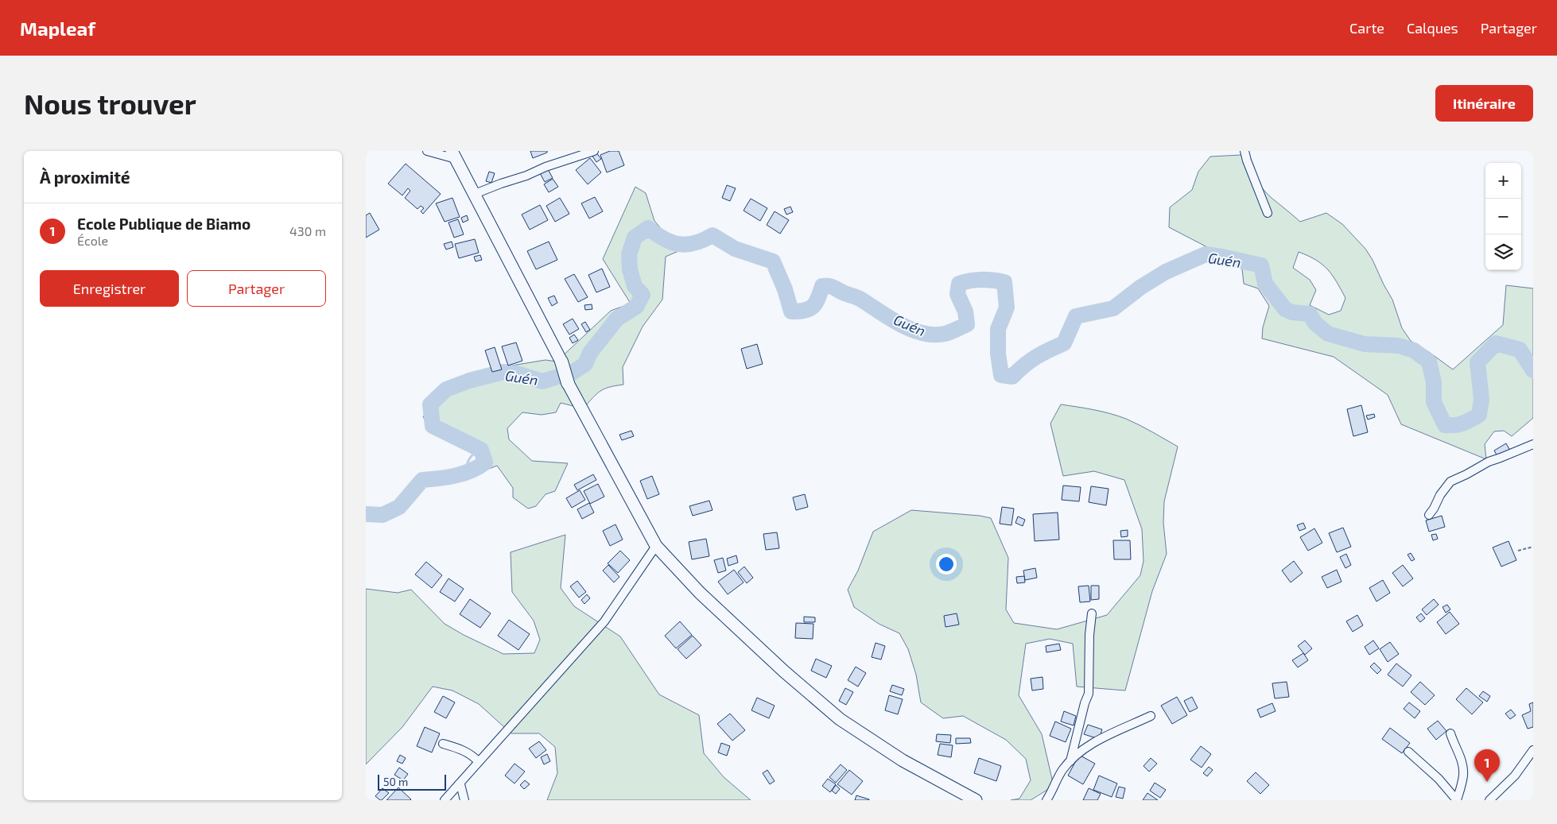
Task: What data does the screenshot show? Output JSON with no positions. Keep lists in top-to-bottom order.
{
  "water": ["Guén"],
  "scale_bar": "50 m",
  "page": {
    "header": "Mapleaf",
    "nav": ["Carte", "Calques", "Partager"],
    "buttons": [
      "Itinéraire",
      ["Enregistrer", "Partager"]
    ],
    "title": "Nous trouver",
    "heading": "À proximité",
    "map_buttons": ["+", "−"],
    "list": [
      {
        "mark": "1",
        "name": "Ecole Publique de Biamo",
        "note": "École",
        "value": "430 m"
      }
    ],
    "pins": "1",
    "scale": "50 m"
  }
}
